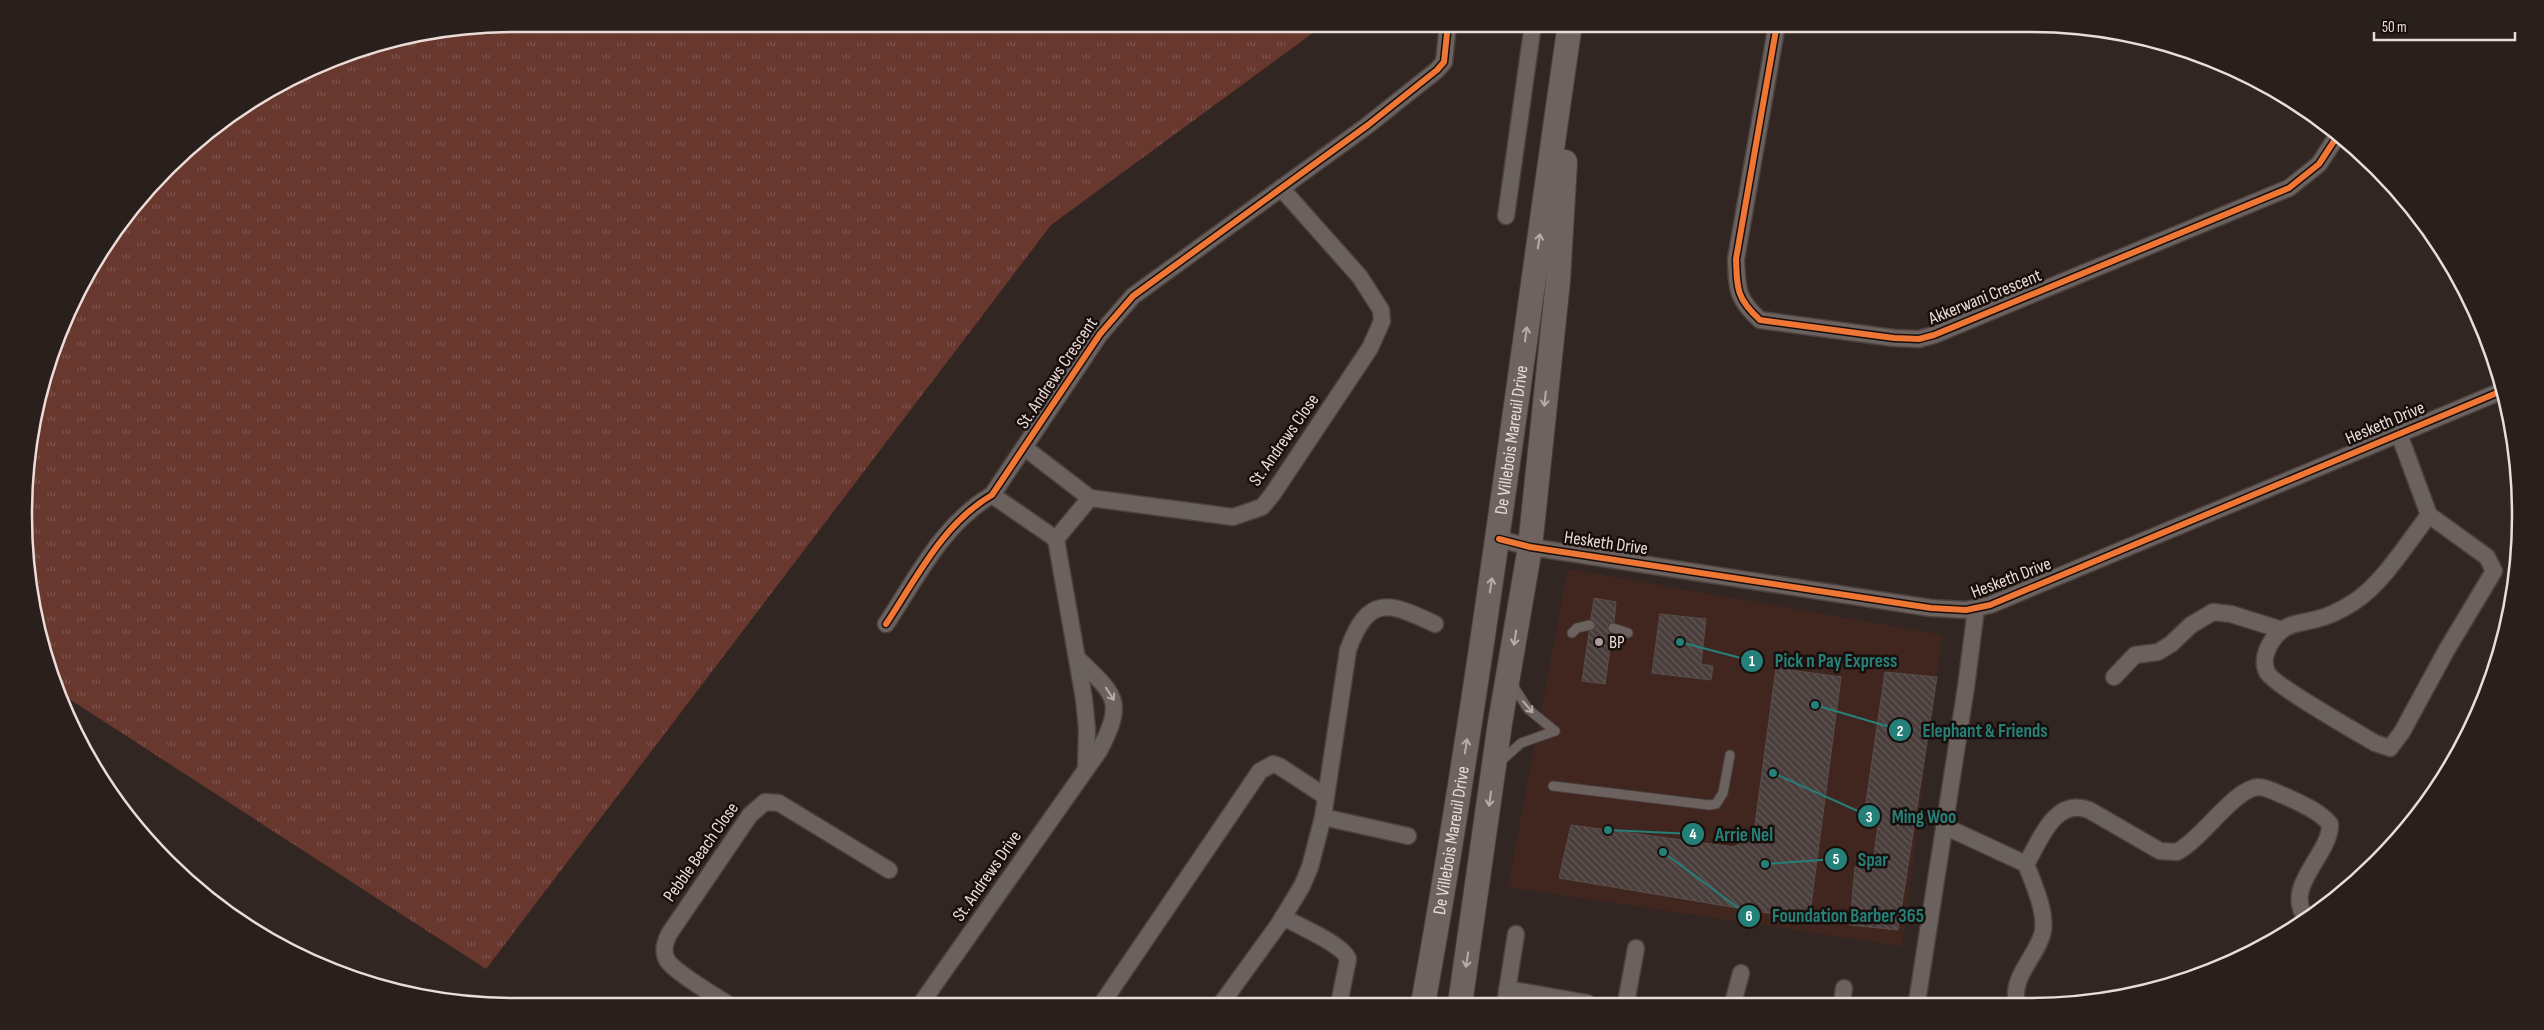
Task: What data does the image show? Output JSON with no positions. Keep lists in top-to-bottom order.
{
  "streets": {
    "main road": ["De Villebois Mareuil Drive"],
    "street": [
      "Akkerwani Crescent",
      "St. Andrews Crescent",
      "Hesketh Drive",
      "St. Andrews Close",
      "Pebble Beach Close",
      "St. Andrews Drive"
    ]
  },
  "crossings": [
    ["St. Andrews Crescent", "St. Andrews Close"],
    ["Hesketh Drive", "De Villebois Mareuil Drive"]
  ],
  "places": [
    "BP",
    "Pick n Pay Express",
    "Elephant & Friends",
    "Ming Woo",
    "Arrie Nel",
    "Foundation Barber 365",
    "Spar"
  ],
  "scale_bar": "50 m"
}
